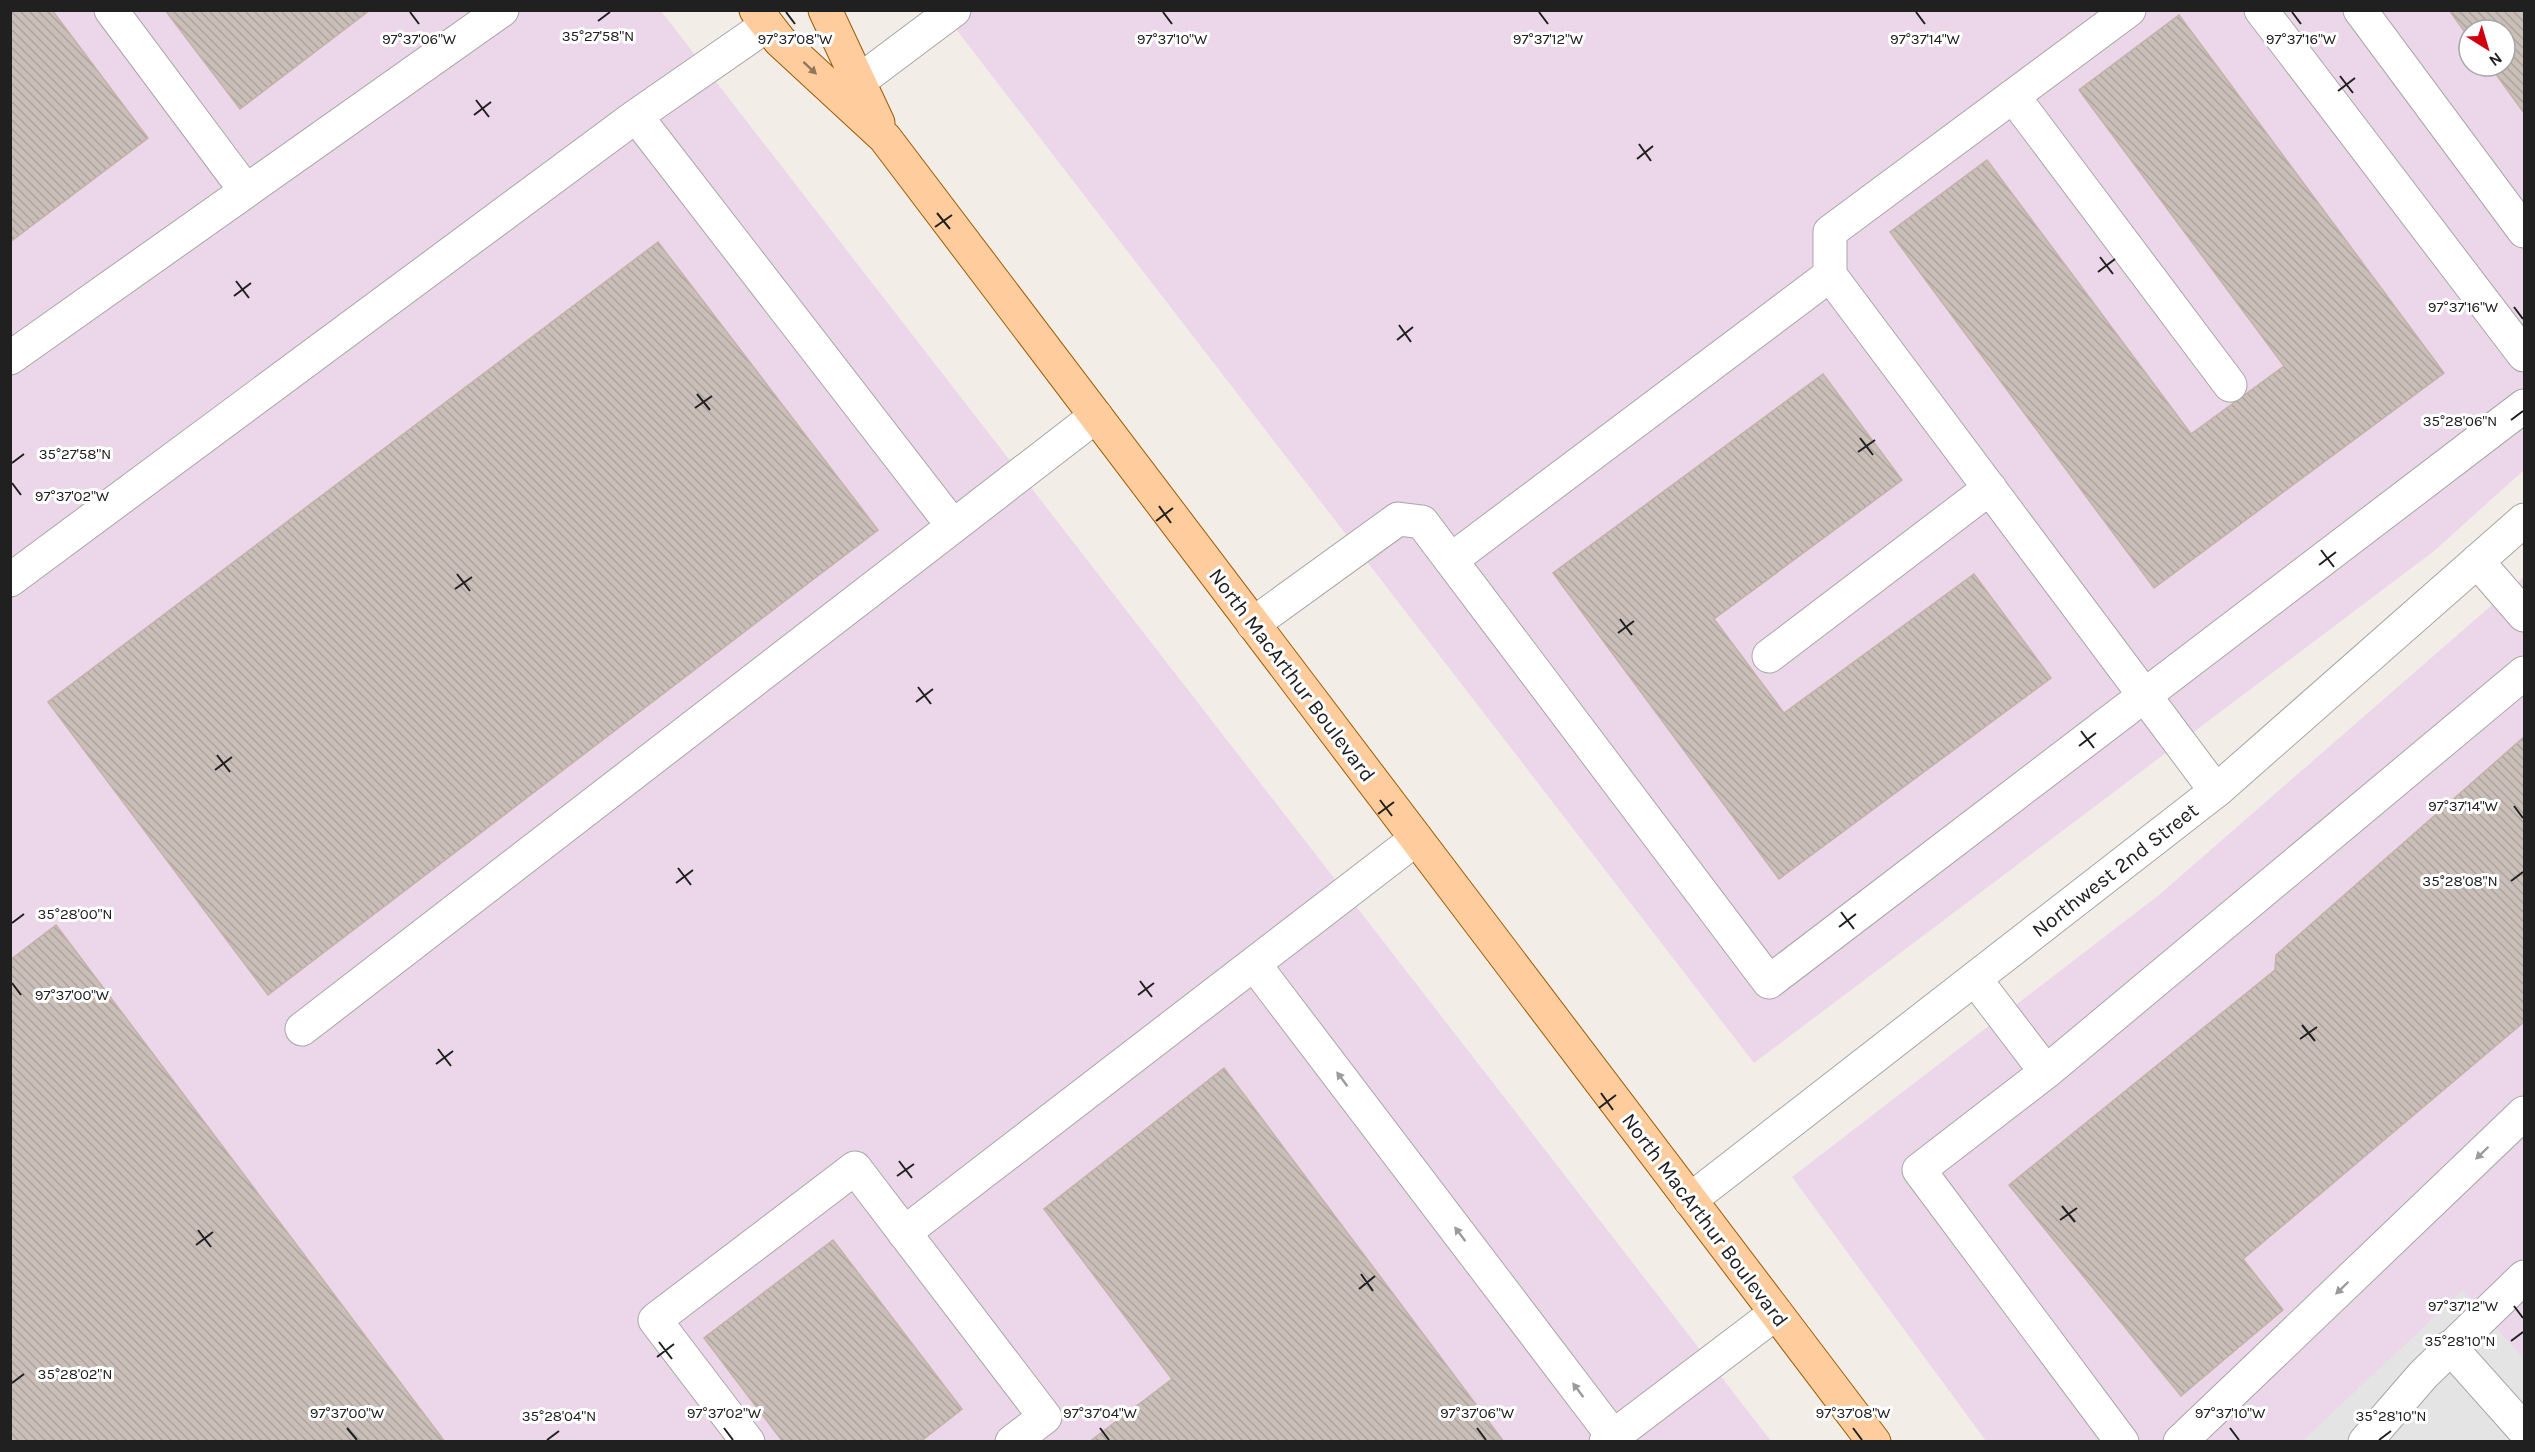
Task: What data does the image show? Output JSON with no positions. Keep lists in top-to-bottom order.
{
  "streets": {
    "main road": ["North MacArthur Boulevard"],
    "street": ["Northwest 2nd Street"]
  },
  "crossings": [
    ["North MacArthur Boulevard", "Northwest 2nd Street"]
  ],
  "north": "bottom right",
  "coordinates": [
    "35°27'58\"N",
    "97°37'06\"W",
    "97°37'08\"W",
    "97°37'10\"W",
    "97°37'12\"W",
    "97°37'14\"W",
    "97°37'16\"W",
    "35°28'06\"N",
    "97°37'02\"W",
    "35°28'08\"N",
    "35°28'00\"N",
    "97°37'00\"W",
    "35°28'10\"N",
    "35°28'02\"N",
    "97°37'04\"W",
    "35°28'04\"N"
  ]
}
